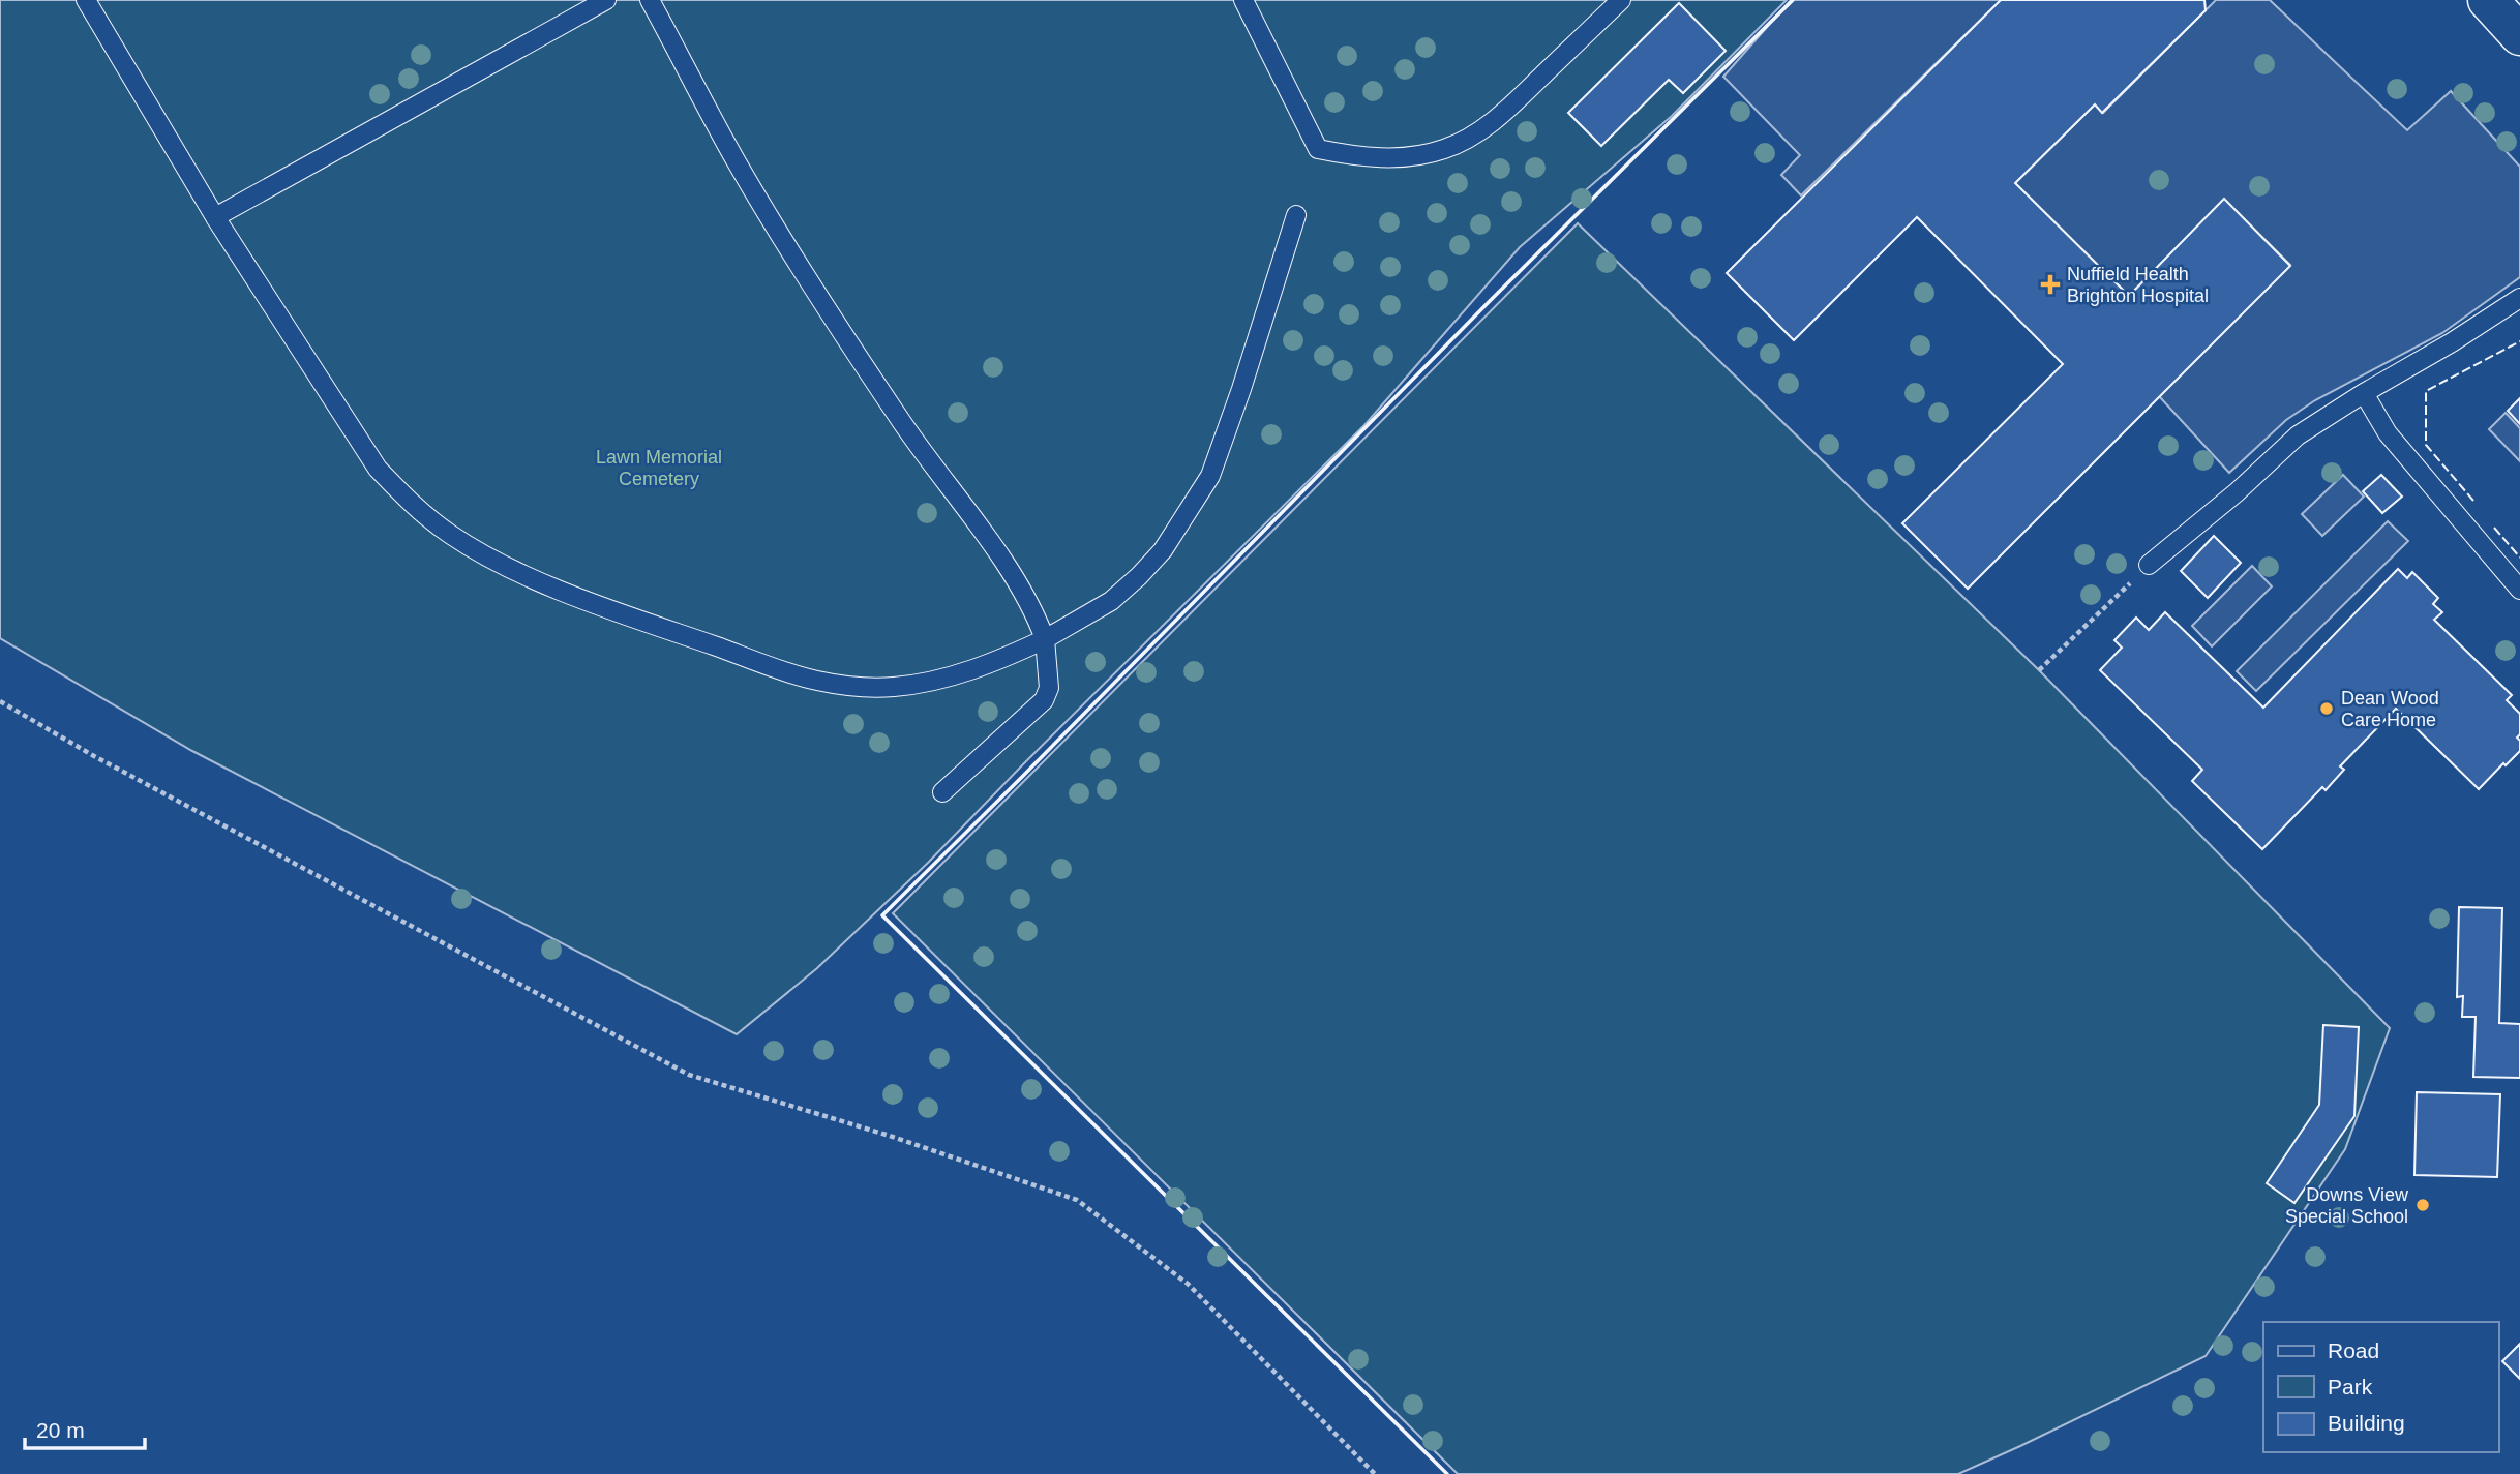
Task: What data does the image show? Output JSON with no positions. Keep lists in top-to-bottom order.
{
  "parks": ["Lawn Memorial Cemetery"],
  "places": {
    "health": ["Nuffield Health Brighton Hospital"],
    "other": ["Dean Wood Care Home", "Downs View Special School"]
  },
  "legend": ["Road", "Park", "Building"],
  "scale_bar": "20 m"
}
